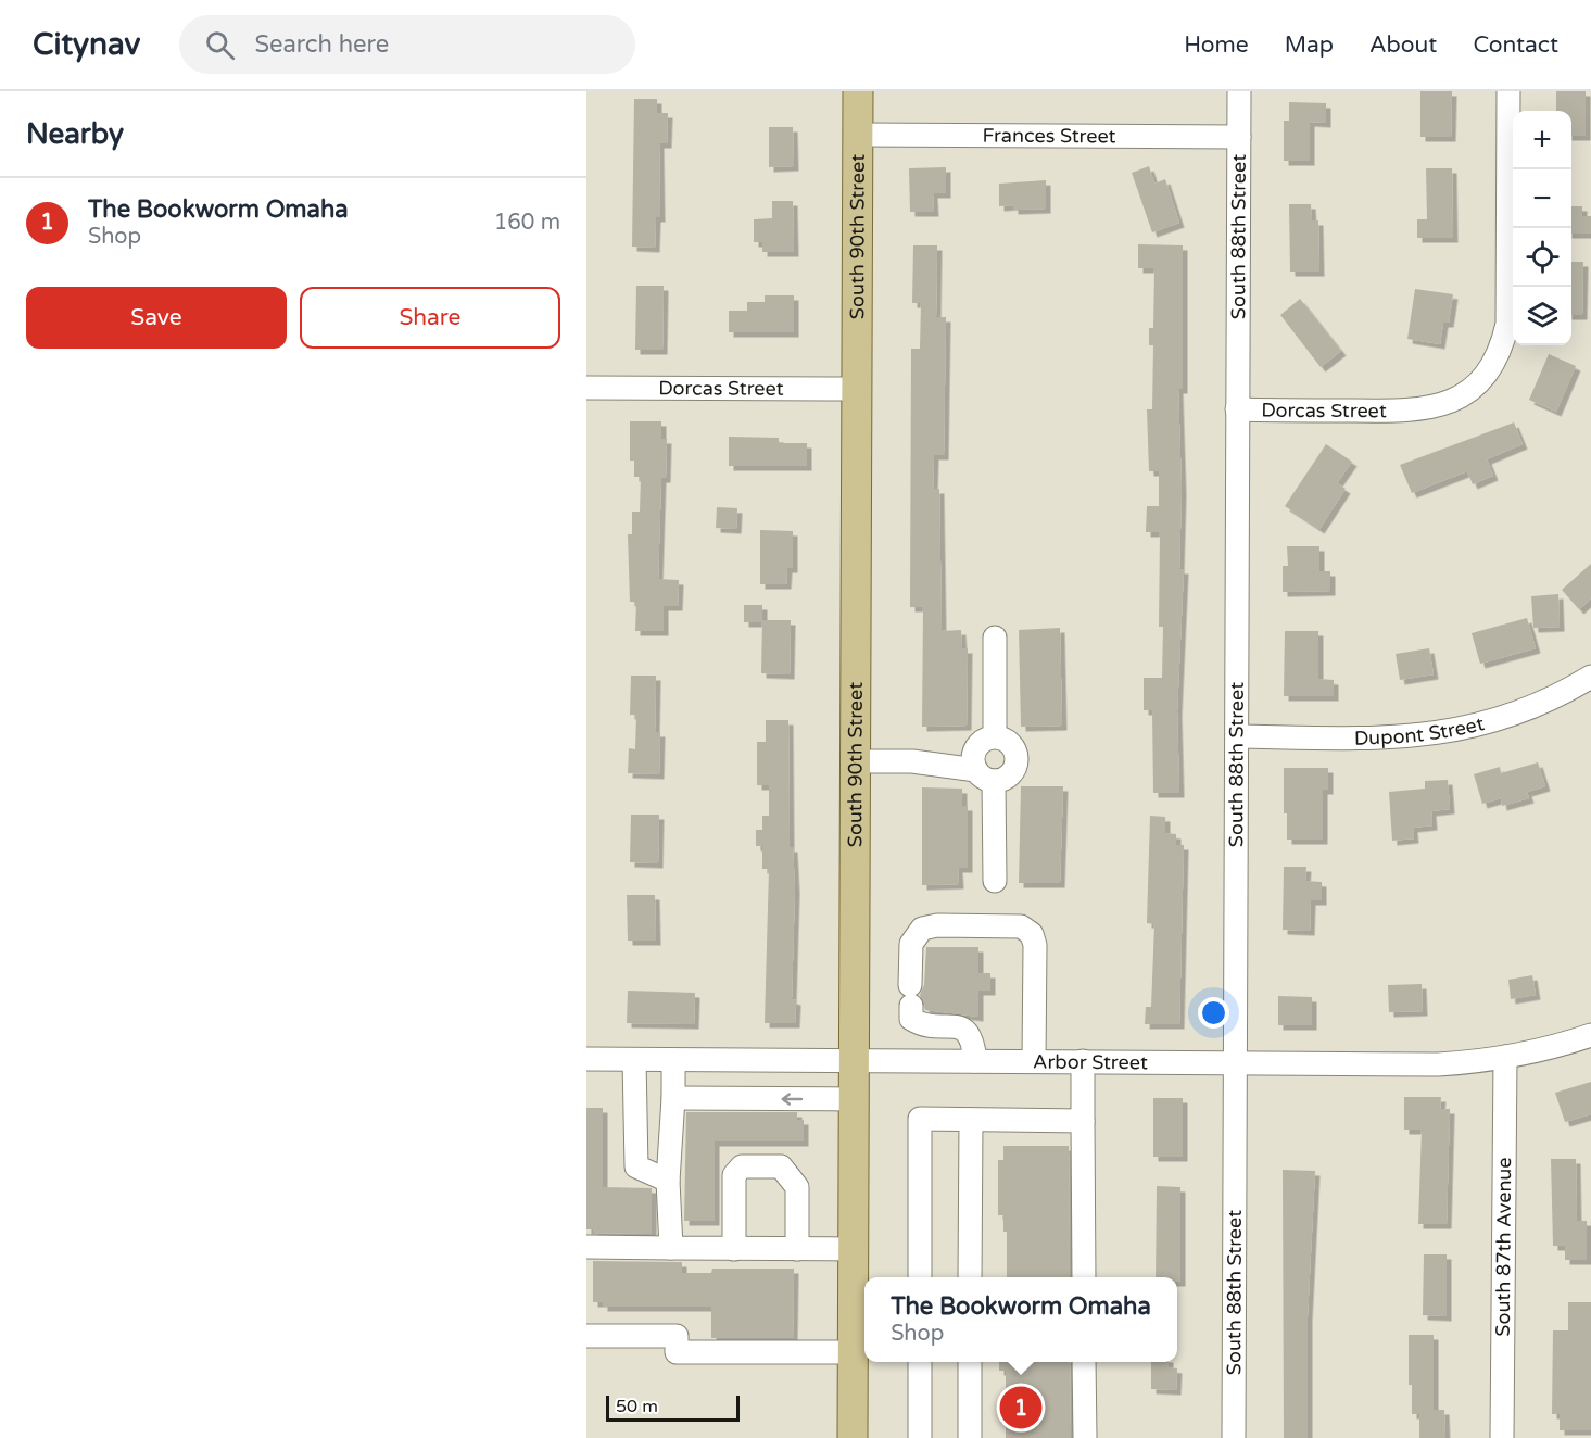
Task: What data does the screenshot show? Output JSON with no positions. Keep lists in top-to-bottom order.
{
  "streets": {
    "main road": ["South 90th Street"],
    "street": [
      "Frances Street",
      "South 88th Street",
      "Dorcas Street",
      "Dupont Street",
      "Arbor Street",
      "South 87th Avenue"
    ]
  },
  "crossings": [
    ["Frances Street", "South 90th Street"],
    ["Frances Street", "South 88th Street"],
    ["South 90th Street", "Dorcas Street"],
    ["South 90th Street", "Arbor Street"],
    ["South 88th Street", "Dorcas Street"],
    ["South 88th Street", "Dupont Street"],
    ["South 88th Street", "Arbor Street"],
    ["Arbor Street", "South 87th Avenue"]
  ],
  "scale_bar": "50 m",
  "page": {
    "header": "Citynav",
    "search": "Search here",
    "nav": [
      "Home",
      "Map",
      "About",
      "Contact"
    ],
    "heading": "Nearby",
    "map_buttons": ["+", "−"],
    "list": [
      {
        "mark": "1",
        "name": "The Bookworm Omaha",
        "note": "Shop",
        "value": "160 m"
      }
    ],
    "buttons": ["Save", "Share"],
    "popup": ["The Bookworm Omaha", "Shop"],
    "pins": "1",
    "scale": "50 m"
  }
}
